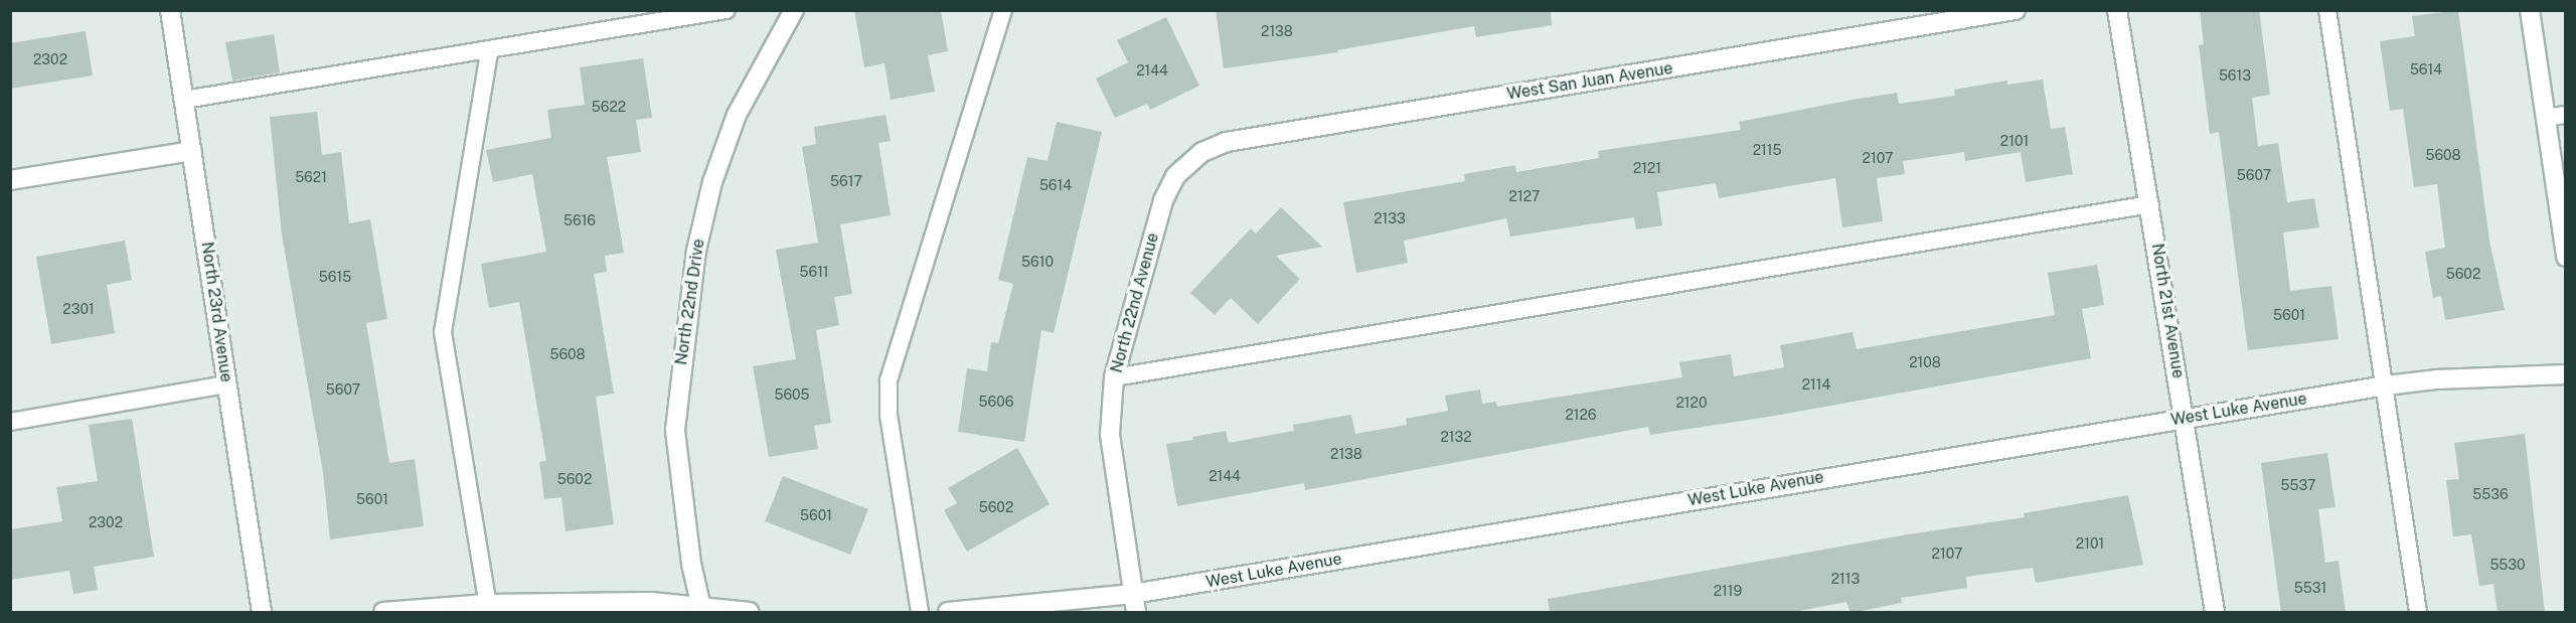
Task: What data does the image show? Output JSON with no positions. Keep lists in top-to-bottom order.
{
  "streets": {
    "street": [
      "West San Juan Avenue",
      "North 22nd Drive",
      "North 22nd Avenue",
      "North 21st Avenue",
      "North 23rd Avenue",
      "West Luke Avenue"
    ]
  },
  "crossings": [
    ["West San Juan Avenue", "North 22nd Avenue"],
    ["North 22nd Avenue", "West Luke Avenue"],
    ["North 21st Avenue", "West Luke Avenue"]
  ],
  "house_numbers": [
    "2138",
    "2302",
    "5614",
    "2144",
    "5613",
    "5622",
    "2101",
    "2115",
    "5608",
    "2107",
    "2121",
    "5607",
    "5621",
    "5617",
    "5614",
    "2127",
    "2133",
    "5616",
    "5610",
    "5611",
    "5602",
    "5615",
    "2301",
    "5601",
    "5608",
    "2108",
    "2114",
    "5607",
    "5605",
    "5606",
    "2120",
    "2126",
    "2132",
    "2138",
    "2144",
    "5602",
    "5537",
    "5536",
    "5601",
    "5602",
    "5601",
    "2302",
    "2101",
    "2107",
    "5530",
    "2113",
    "5531",
    "2119"
  ]
}
